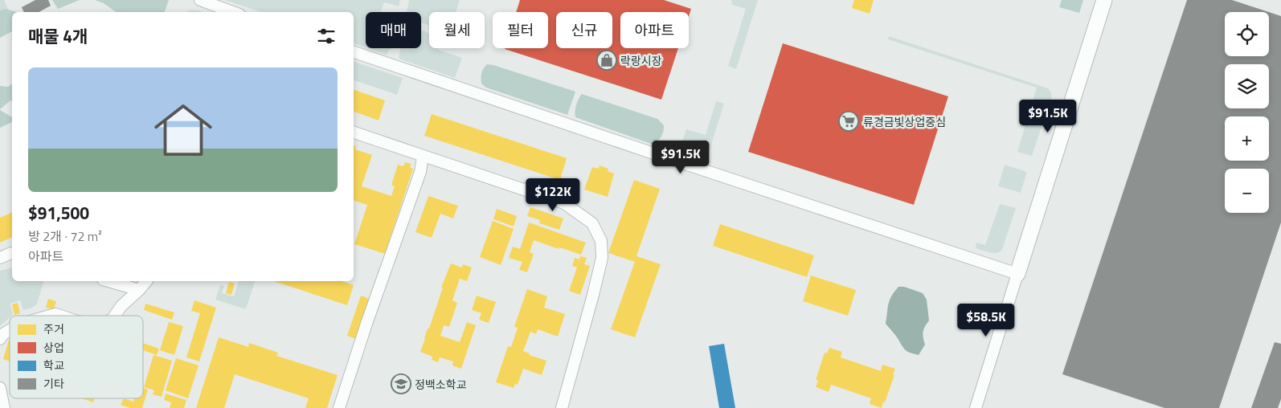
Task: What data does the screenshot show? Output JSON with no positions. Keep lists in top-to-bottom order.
{
  "places": {
    "shop": ["락랑시장"],
    "supermarket": ["류경금빛상업중심"],
    "school or university": ["정백소학교"]
  },
  "legend": [
    "주거",
    "상업",
    "학교",
    "기타"
  ],
  "page": {
    "map_buttons": ["+", "−"],
    "chip": [
      "매매",
      "월세",
      "필터",
      "신규",
      "아파트"
    ],
    "heading": "매물 4개",
    "list": [
      {
        "name": "$91,500",
        "note": "방 2개 · 72 m² · 아파트"
      }
    ],
    "price": [
      "$91.5K",
      "$91.5K",
      "$122K",
      "$58.5K"
    ]
  }
}
